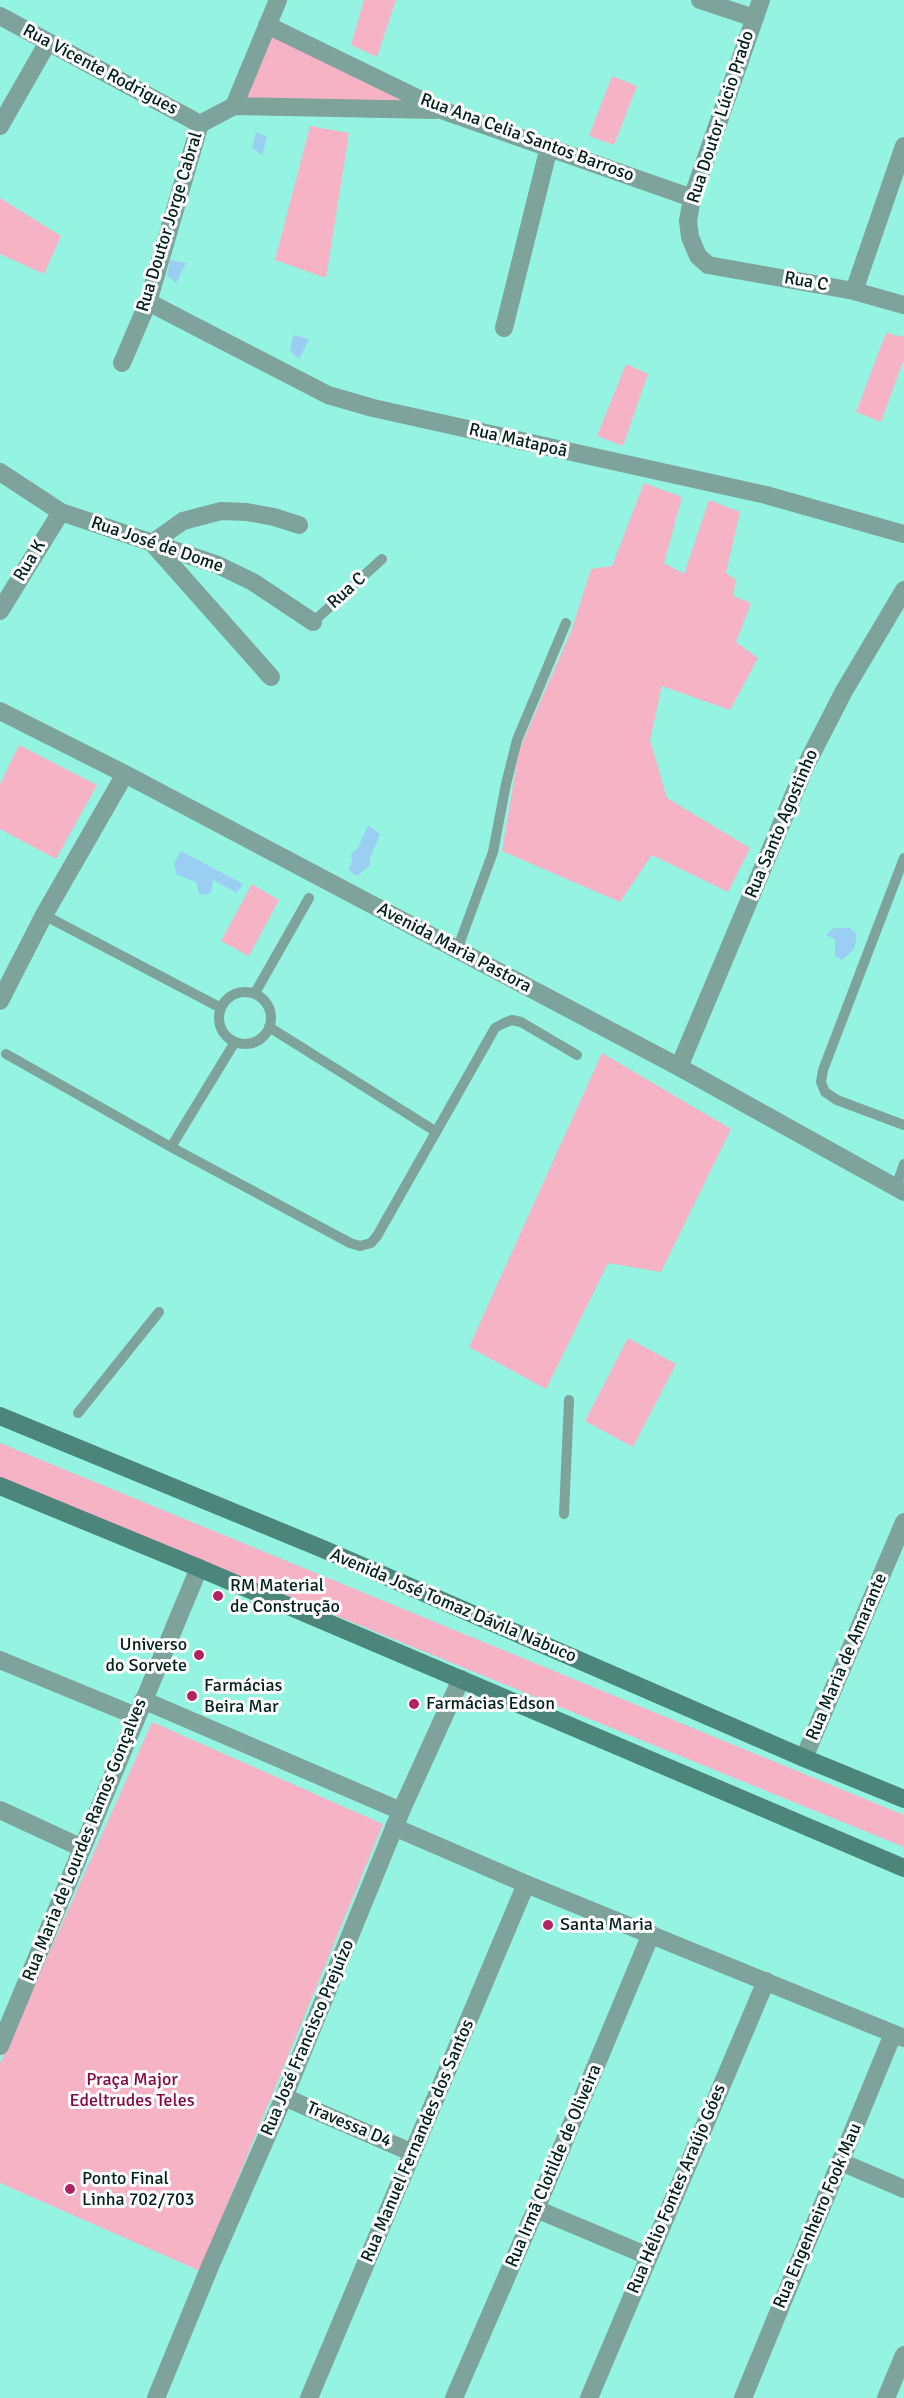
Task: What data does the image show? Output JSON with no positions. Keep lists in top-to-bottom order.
{
  "streets": {
    "main road": ["Avenida José Tomaz Dávila Nabuco"],
    "street": [
      "Rua Vicente Rodrigues",
      "Rua Doutor Lúcio Prado",
      "Rua Ana Celia Santos Barroso",
      "Rua Doutor Jorge Cabral",
      "Rua C",
      "Rua Matapoã",
      "Rua José de Dome",
      "Rua K",
      "Rua Santo Agostinho",
      "Avenida Maria Pastora",
      "Rua Maria de Amarante",
      "Rua Maria de Lourdes Ramos Gonçalves",
      "Rua José Francisco Prejuízo",
      "Travessa D4",
      "Rua Manuel Fernandes dos Santos",
      "Rua Irmã Clotilde de Oliveira",
      "Rua Hélio Fontes Araújo Góes",
      "Rua Engenheiro Fook Mau"
    ]
  },
  "crossings": [
    ["Rua Vicente Rodrigues", "Rua Doutor Jorge Cabral"],
    ["Rua Doutor Lúcio Prado", "Rua Ana Celia Santos Barroso"],
    ["Rua Doutor Lúcio Prado", "Rua C"],
    ["Rua Doutor Jorge Cabral", "Rua Matapoã"],
    ["Rua C", "Rua José de Dome"],
    ["Rua José de Dome", "Rua K"],
    ["Rua Santo Agostinho", "Avenida Maria Pastora"],
    ["Avenida José Tomaz Dávila Nabuco", "Rua Maria de Amarante"],
    ["Rua José Francisco Prejuízo", "Travessa D4"],
    ["Travessa D4", "Rua Manuel Fernandes dos Santos"]
  ],
  "parks": ["Praça Major Edeltrudes Teles"],
  "places": [
    "RM Material de Construção",
    "Universo do Sorvete",
    "Farmácias Beira Mar",
    "Farmácias Edson",
    "Santa Maria",
    "Ponto Final Linha 702/703"
  ]
}
